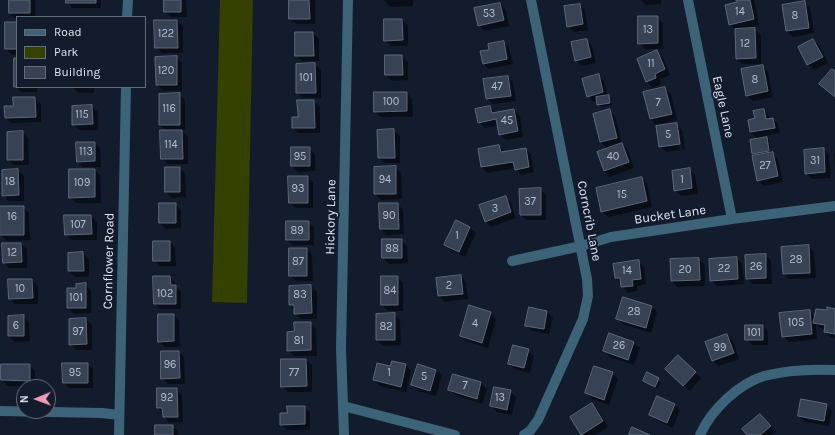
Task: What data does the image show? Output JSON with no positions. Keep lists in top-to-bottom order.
{
  "streets": {
    "street": [
      "Eagle Lane",
      "Bucket Lane",
      "Hickory Lane",
      "Corncrib Lane",
      "Cornflower Road"
    ]
  },
  "crossings": [
    ["Eagle Lane", "Bucket Lane"],
    ["Bucket Lane", "Corncrib Lane"]
  ],
  "house_numbers": [
    "14",
    "53",
    "8",
    "13",
    "122",
    "12",
    "11",
    "120",
    "101",
    "8",
    "47",
    "100",
    "7",
    "116",
    "115",
    "45",
    "5",
    "114",
    "113",
    "95",
    "40",
    "31",
    "27",
    "94",
    "1",
    "18",
    "109",
    "93",
    "15",
    "37",
    "3",
    "90",
    "16",
    "107",
    "89",
    "1",
    "88",
    "12",
    "28",
    "87",
    "26",
    "22",
    "20",
    "14",
    "2",
    "10",
    "84",
    "102",
    "83",
    "101",
    "28",
    "105",
    "4",
    "6",
    "82",
    "97",
    "101",
    "81",
    "26",
    "99",
    "96",
    "95",
    "77",
    "1",
    "5",
    "7",
    "92",
    "13"
  ],
  "legend": ["Road", "Park", "Building"],
  "north": "left"
}
